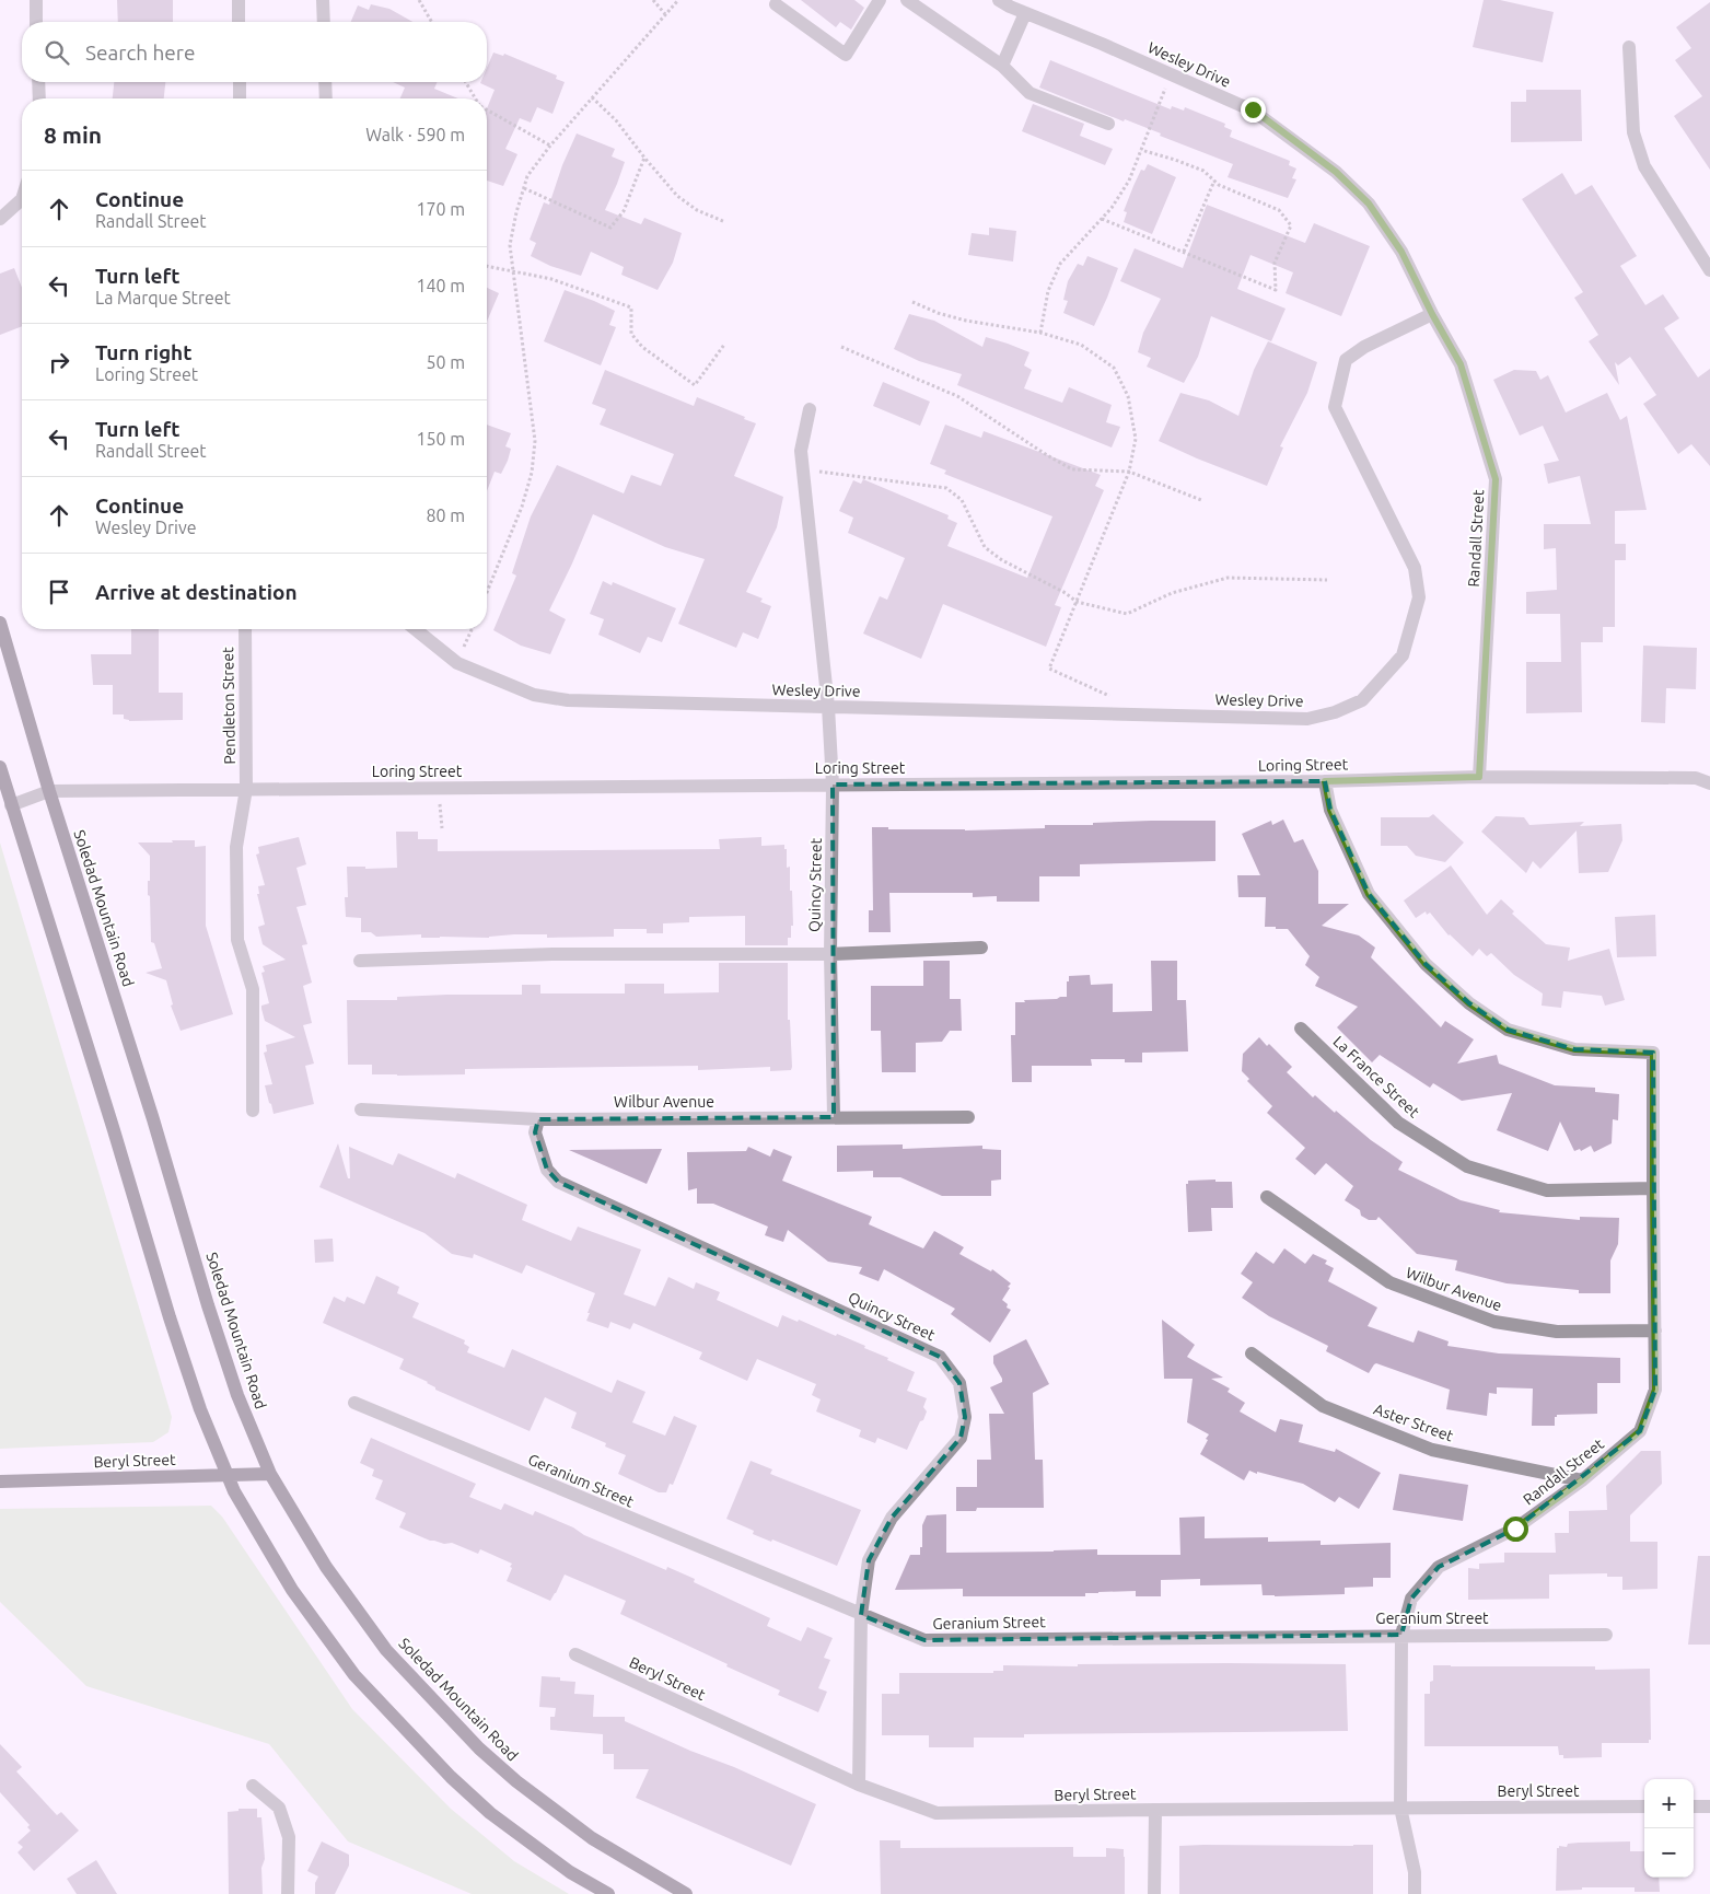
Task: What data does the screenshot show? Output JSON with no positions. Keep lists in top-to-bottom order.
{
  "streets": {
    "main road": ["Soledad Mountain Road", "Beryl Street"],
    "street": [
      "Wesley Drive",
      "Randall Street",
      "Pendleton Street",
      "Loring Street",
      "Quincy Street",
      "La France Street",
      "Wilbur Avenue",
      "Aster Street",
      "Geranium Street"
    ]
  },
  "crossings": [
    ["Wesley Drive", "Randall Street"],
    ["Wesley Drive", "Quincy Street"],
    ["Randall Street", "Loring Street"],
    ["Randall Street", "La France Street"],
    ["Randall Street", "Wilbur Avenue"],
    ["Randall Street", "Aster Street"],
    ["Randall Street", "Beryl Street"],
    ["Randall Street", "Geranium Street"],
    ["Pendleton Street", "Loring Street"],
    ["Loring Street", "Quincy Street"],
    ["Loring Street", "Soledad Mountain Road"],
    ["Quincy Street", "Wilbur Avenue"],
    ["Quincy Street", "Beryl Street"],
    ["Quincy Street", "Geranium Street"],
    ["Soledad Mountain Road", "Beryl Street"]
  ],
  "page": {
    "search": "Search here",
    "heading": ["8 min", "Walk · 590 m"],
    "list": [
      ["Continue", "Randall Street", "170 m"],
      ["Turn left", "La Marque Street", "140 m"],
      ["Turn right", "Loring Street", "50 m"],
      ["Turn left", "Randall Street", "150 m"],
      ["Continue", "Wesley Drive", "80 m"],
      "Arrive at destination"
    ],
    "map_buttons": ["+", "−"]
  }
}
